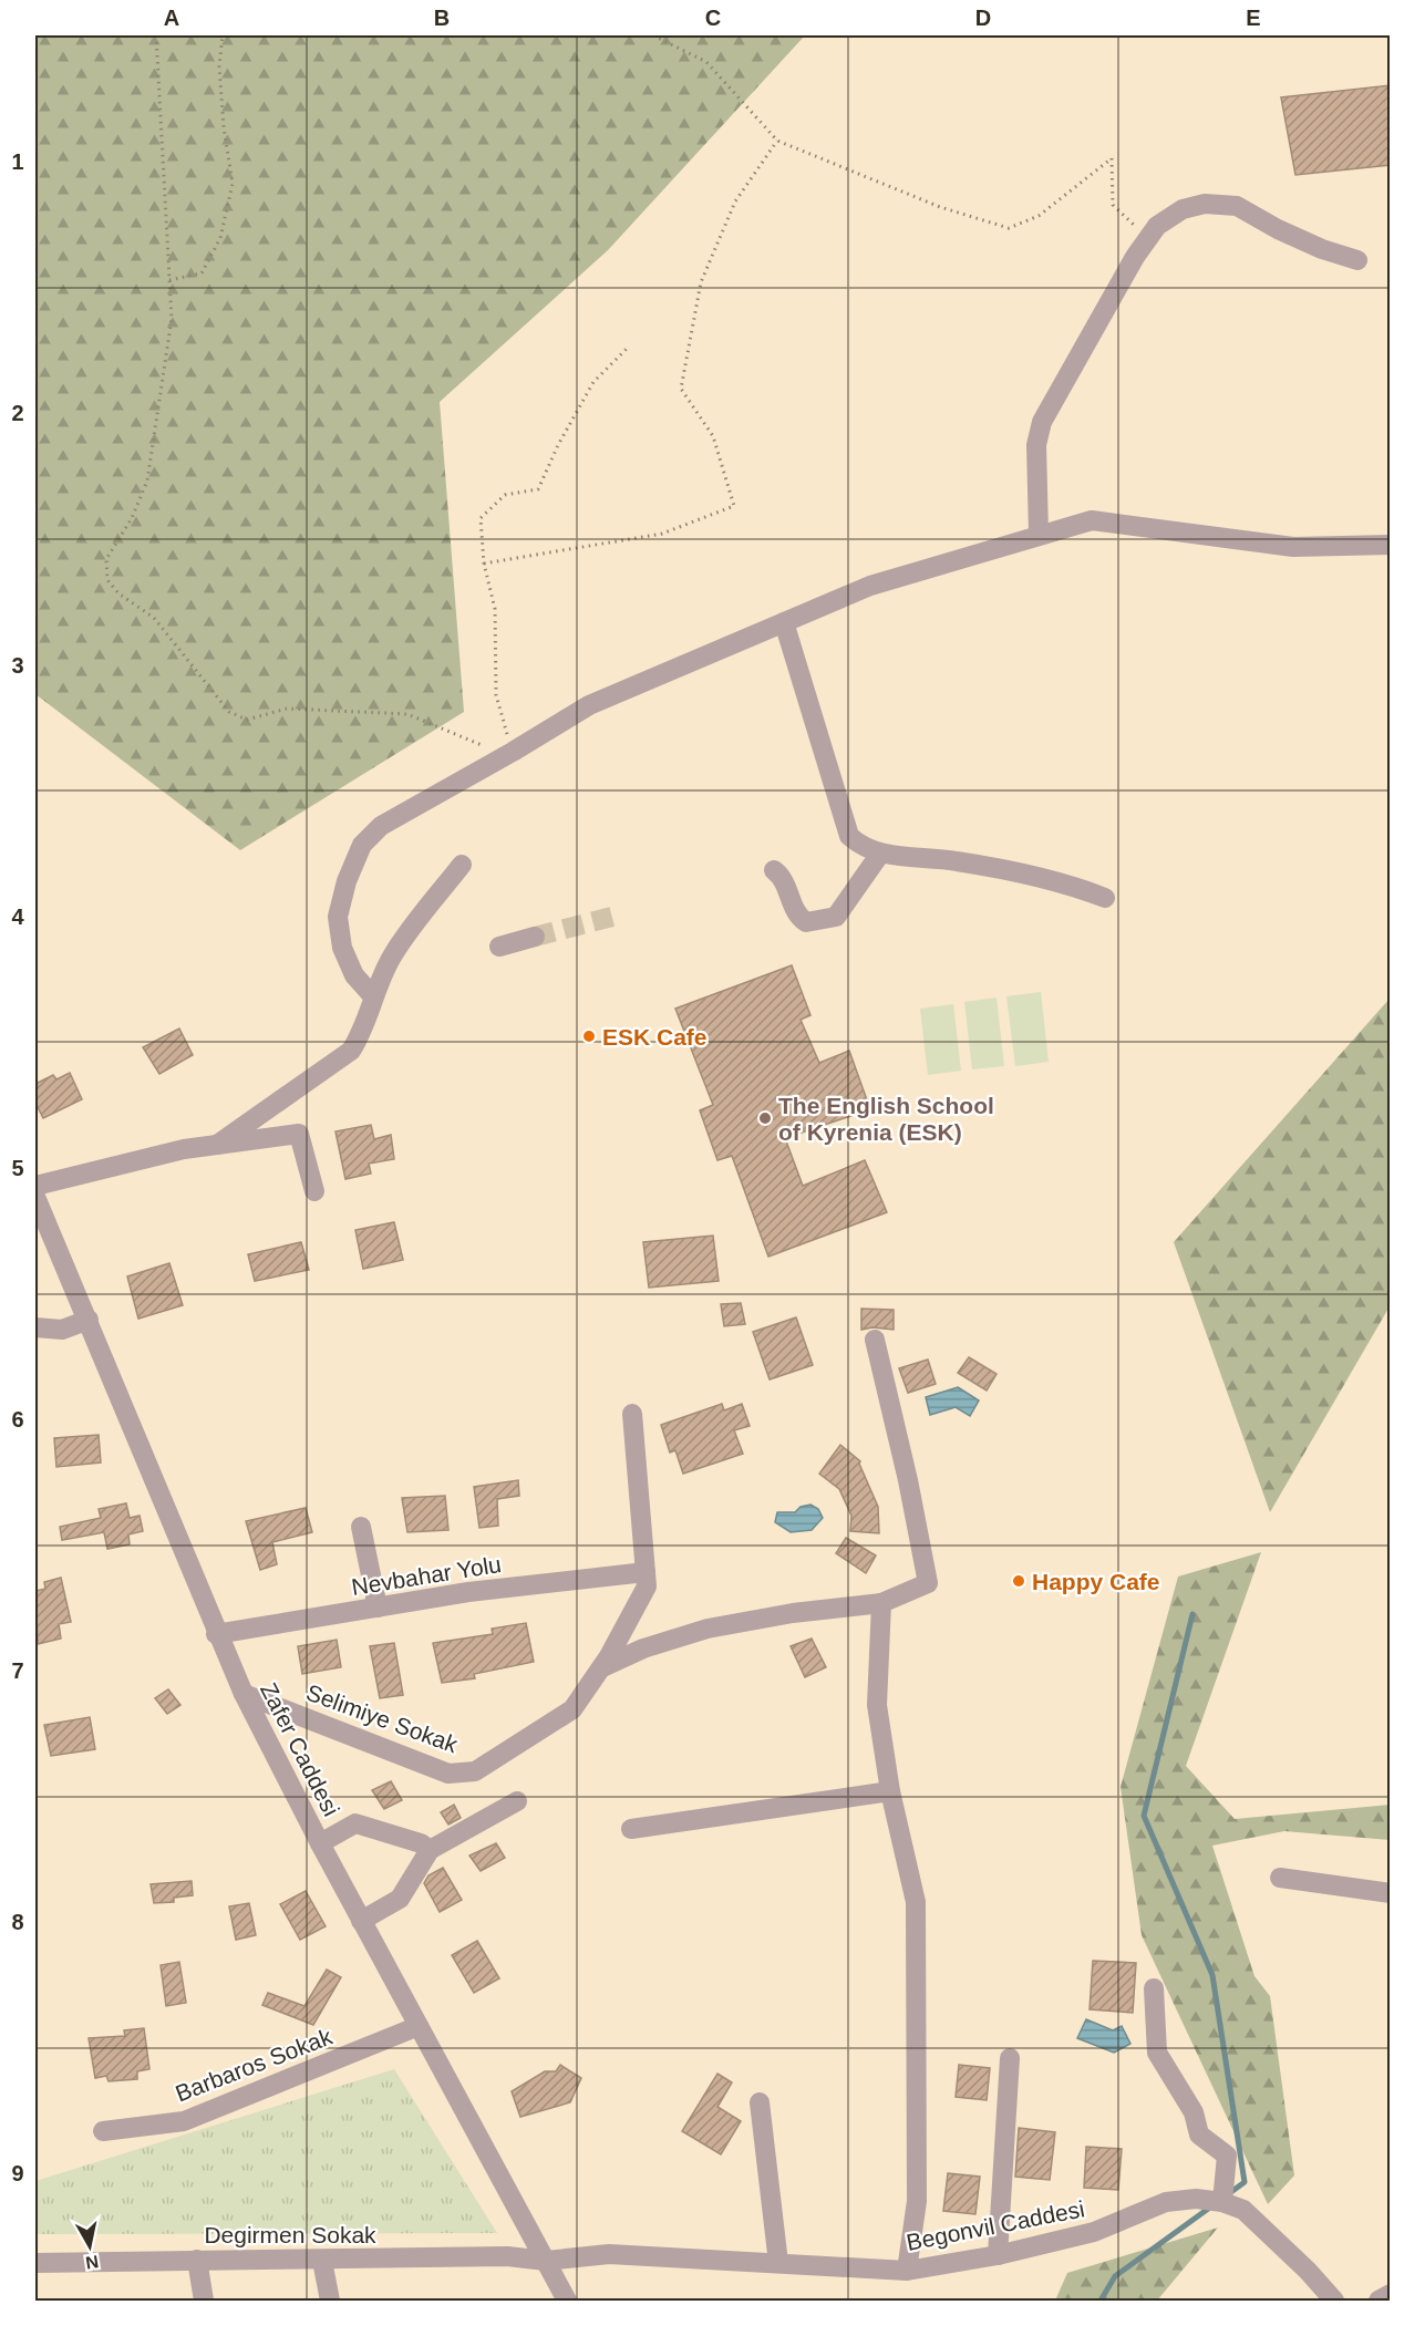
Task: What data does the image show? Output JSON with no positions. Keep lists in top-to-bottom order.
{
  "streets": {
    "street": [
      "Nevbahar Yolu",
      "Selimiye Sokak",
      "Zafer Caddesi",
      "Barbaros Sokak",
      "Begonvil Caddesi",
      "Degirmen Sokak"
    ]
  },
  "crossings": [
    ["Nevbahar Yolu", "Selimiye Sokak"],
    ["Nevbahar Yolu", "Zafer Caddesi"],
    ["Selimiye Sokak", "Zafer Caddesi"],
    ["Zafer Caddesi", "Barbaros Sokak"],
    ["Zafer Caddesi", "Begonvil Caddesi"],
    ["Zafer Caddesi", "Degirmen Sokak"],
    ["Begonvil Caddesi", "Degirmen Sokak"]
  ],
  "places": ["ESK Cafe", "The English School of Kyrenia (ESK)", "Happy Cafe"],
  "north": "bottom",
  "grid": {
    "columns": [
      "A",
      "B",
      "C",
      "D",
      "E"
    ],
    "rows": [
      "1",
      "2",
      "3",
      "4",
      "5",
      "6",
      "7",
      "8",
      "9"
    ]
  }
}
